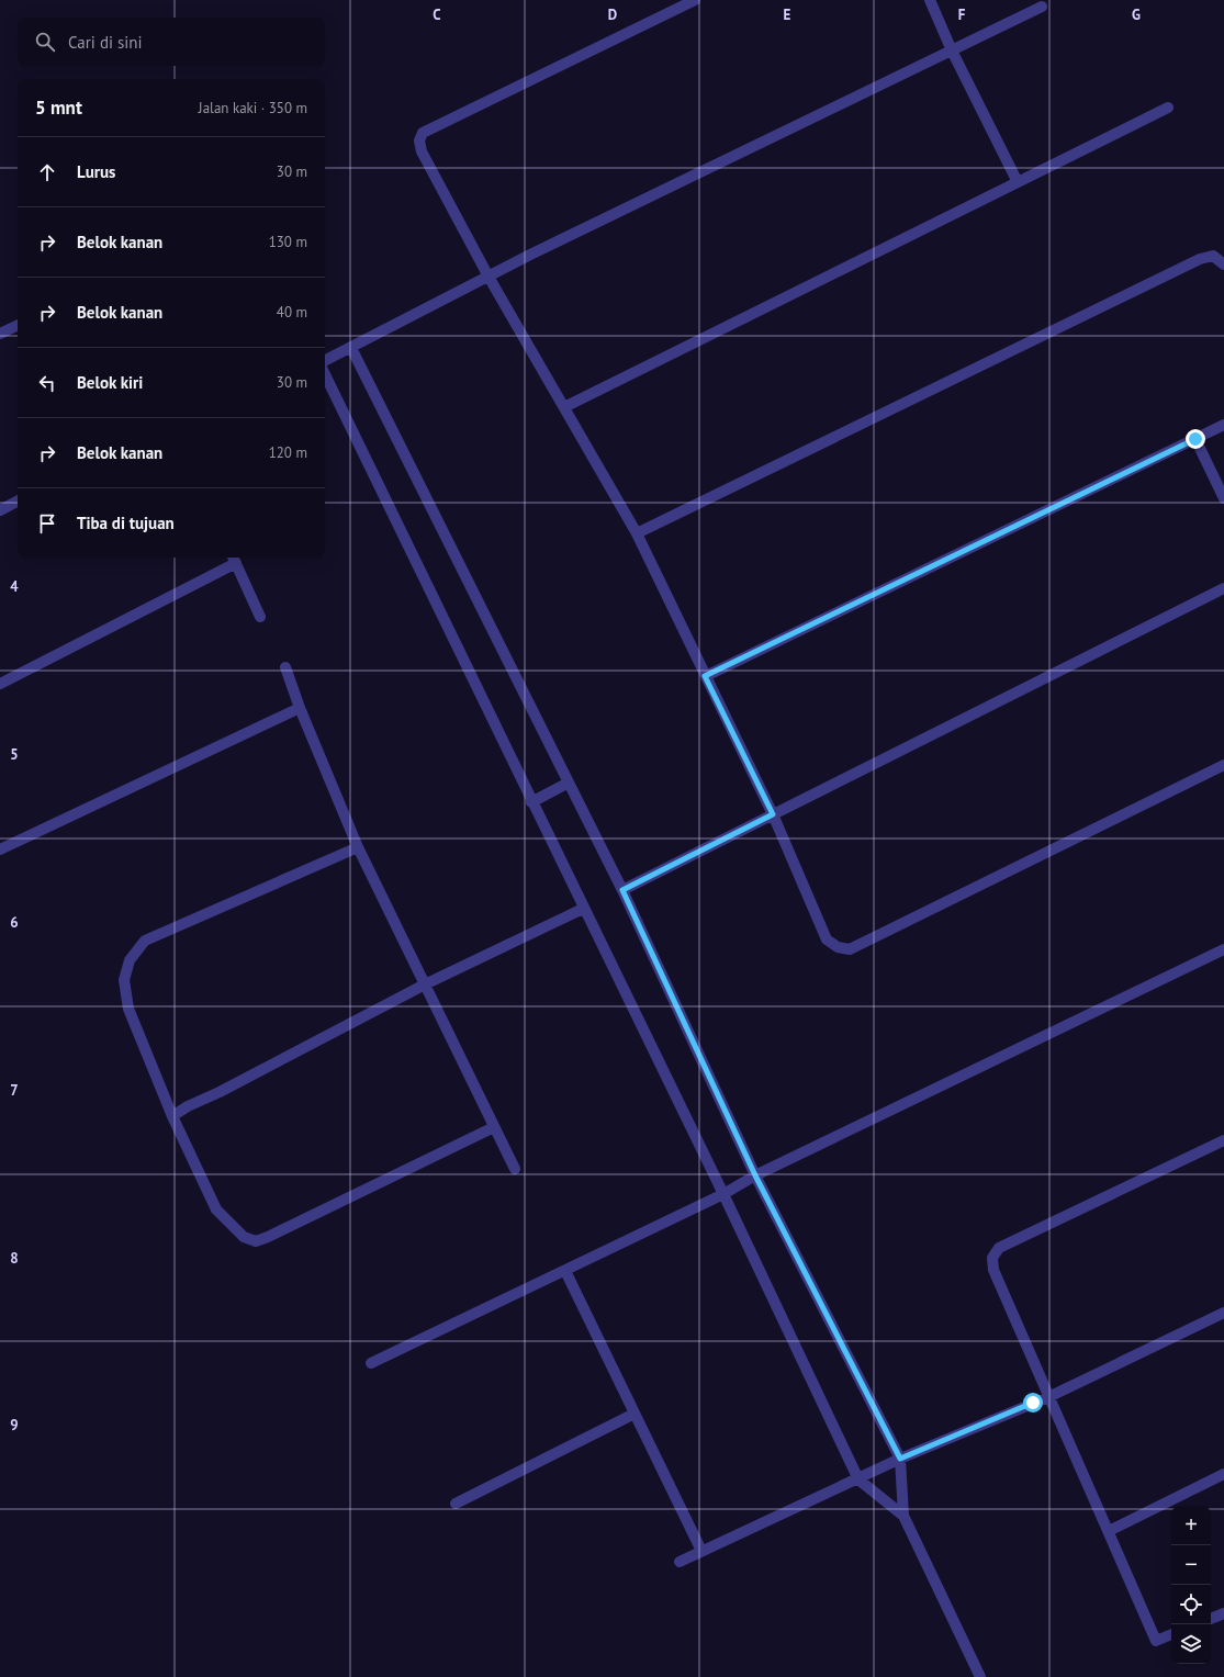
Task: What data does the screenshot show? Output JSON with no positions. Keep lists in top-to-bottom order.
{
  "page": {
    "search": "Cari di sini",
    "heading": ["5 mnt", "Jalan kaki · 350 m"],
    "list": [
      ["Lurus", "30 m"],
      ["Belok kanan", "130 m"],
      ["Belok kanan", "40 m"],
      ["Belok kiri", "30 m"],
      ["Belok kanan", "120 m"],
      "Tiba di tujuan"
    ],
    "map_buttons": ["+", "−"]
  },
  "grid": {
    "columns": [
      "C",
      "D",
      "E",
      "F",
      "G"
    ],
    "rows": [
      "4",
      "5",
      "6",
      "7",
      "8",
      "9"
    ]
  }
}
